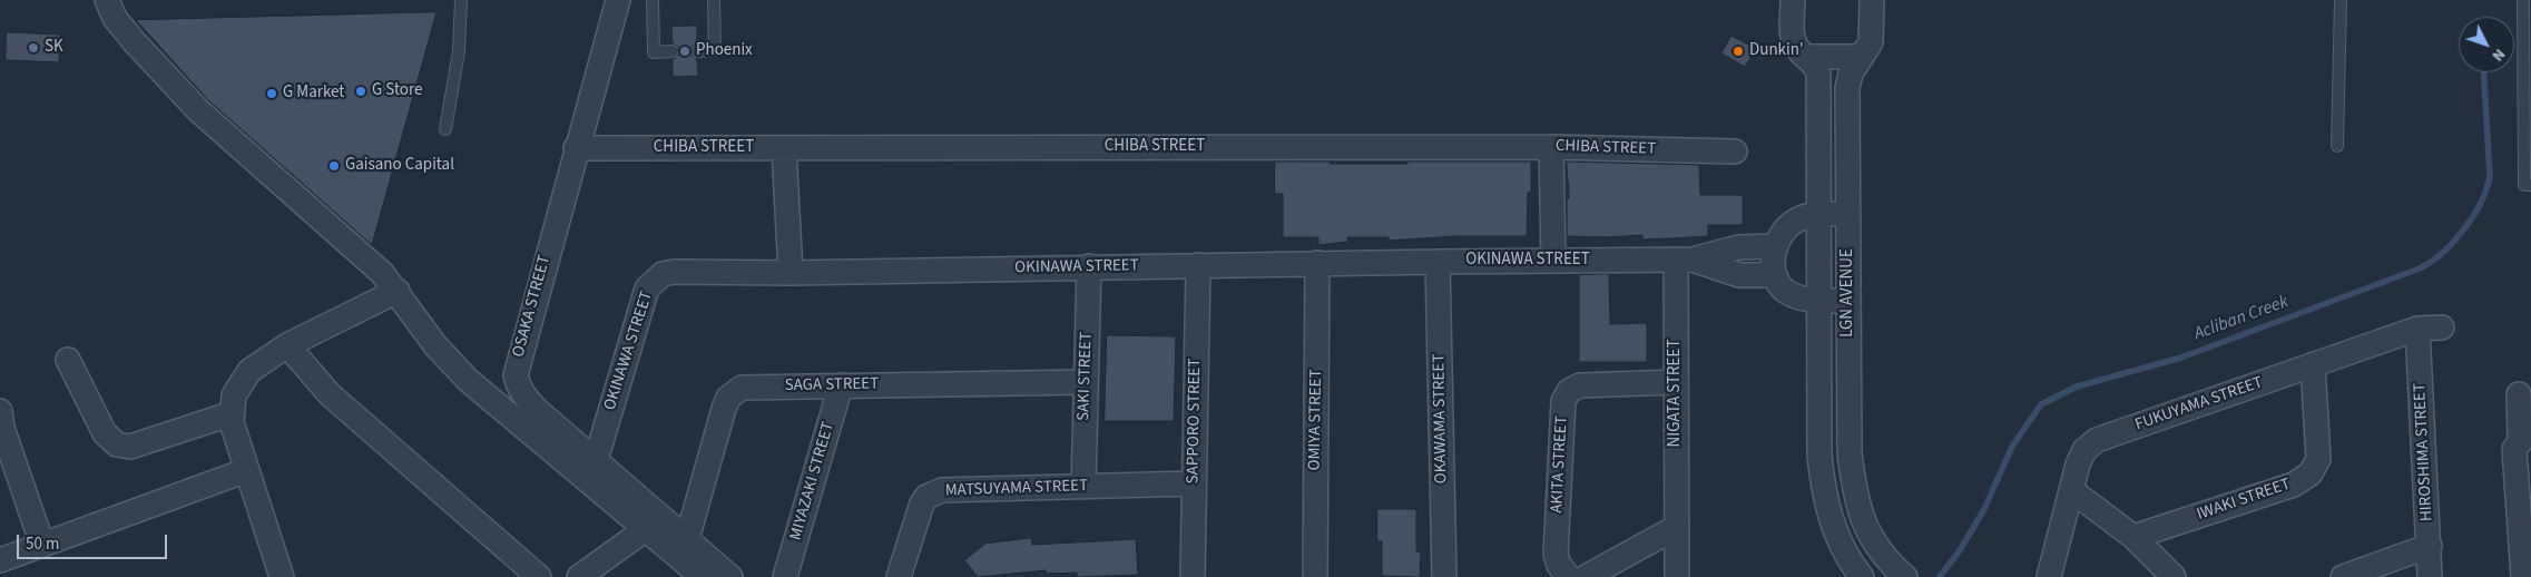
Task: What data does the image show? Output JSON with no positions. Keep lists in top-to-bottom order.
{
  "streets": {
    "street": [
      "CHIBA STREET",
      "OKINAWA STREET",
      "LGN AVENUE",
      "OSAKA STREET",
      "SAKI STREET",
      "SAGA STREET",
      "NIGATA STREET",
      "FUKUYAMA STREET",
      "OKAWAMA STREET",
      "OMIYA STREET",
      "SAPPORO STREET",
      "HIROSHIMA STREET",
      "AKITA STREET",
      "MIYAZAKI STREET",
      "MATSUYAMA STREET",
      "IWAKI STREET"
    ]
  },
  "crossings": [
    ["CHIBA STREET", "OSAKA STREET"],
    ["OKINAWA STREET", "OSAKA STREET"],
    ["OKINAWA STREET", "SAKI STREET"],
    ["OKINAWA STREET", "NIGATA STREET"],
    ["OKINAWA STREET", "OKAWAMA STREET"],
    ["OKINAWA STREET", "OMIYA STREET"],
    ["OKINAWA STREET", "SAPPORO STREET"],
    ["OSAKA STREET", "SAGA STREET"],
    ["SAKI STREET", "SAGA STREET"],
    ["SAKI STREET", "MATSUYAMA STREET"],
    ["SAGA STREET", "MIYAZAKI STREET"],
    ["NIGATA STREET", "AKITA STREET"],
    ["FUKUYAMA STREET", "HIROSHIMA STREET"],
    ["FUKUYAMA STREET", "IWAKI STREET"],
    ["SAPPORO STREET", "MATSUYAMA STREET"]
  ],
  "water": ["Acliban Creek"],
  "places": [
    "SK",
    "Phoenix",
    "Dunkin'",
    "G Store",
    "G Market",
    "Gaisano Capital"
  ],
  "scale_bar": "50 m",
  "north": "bottom right"
}
